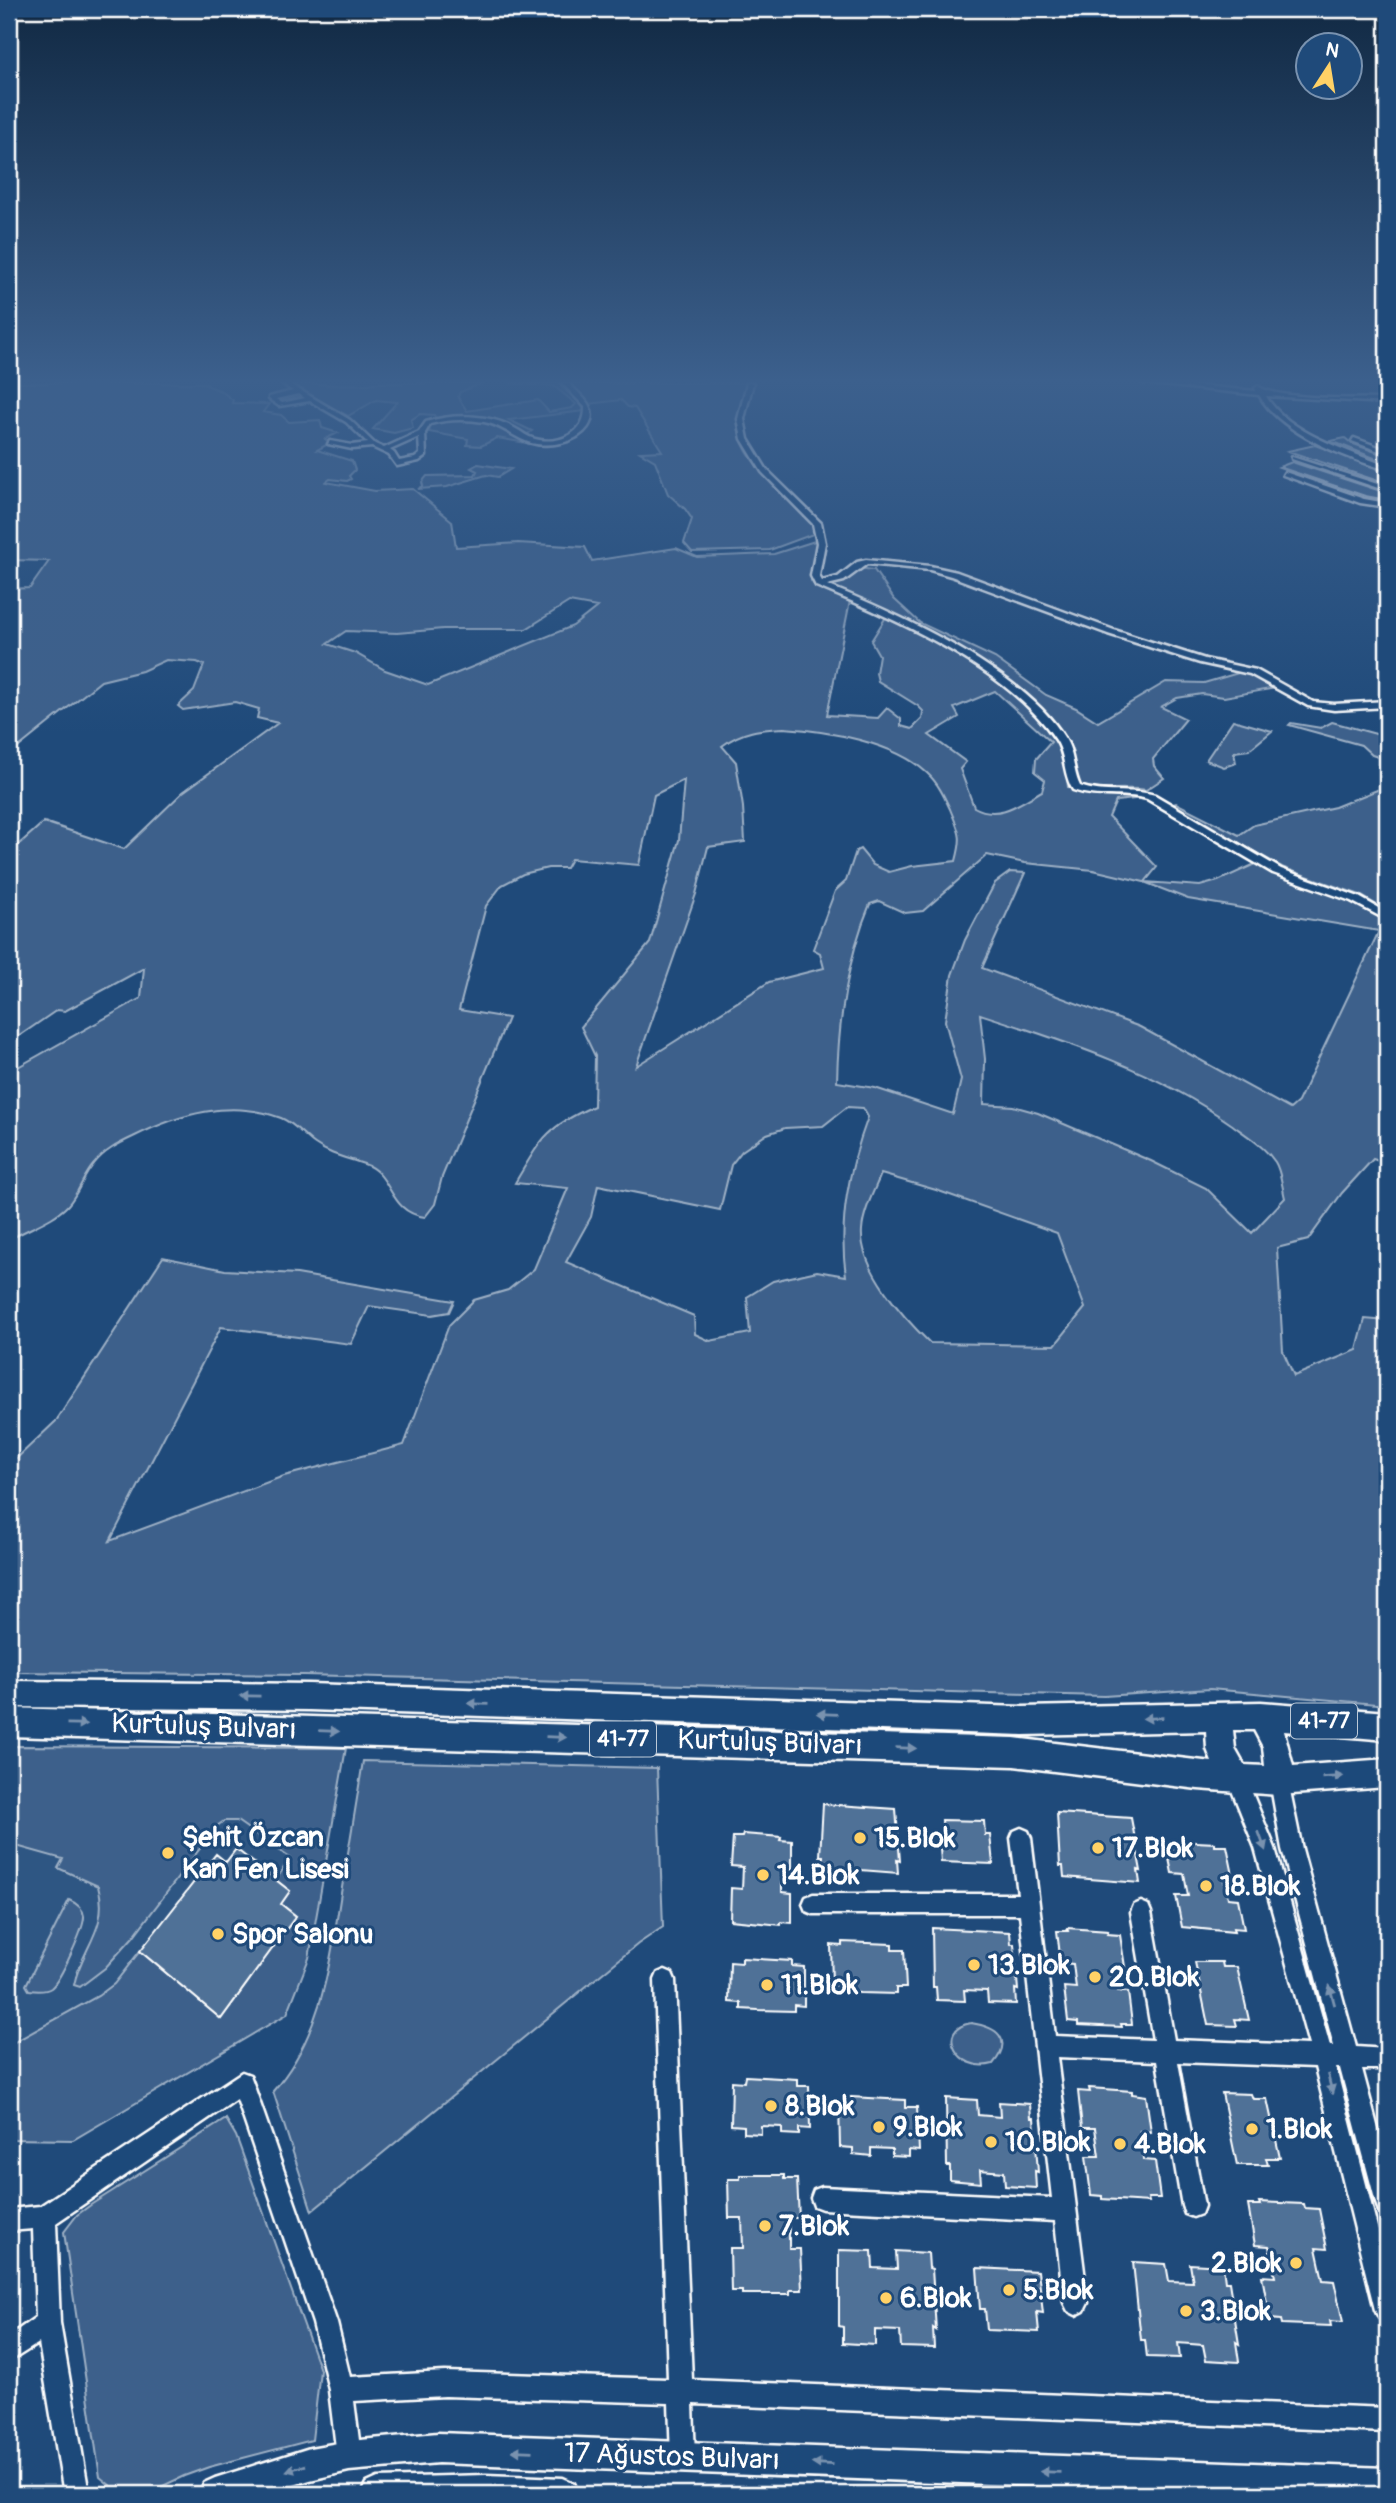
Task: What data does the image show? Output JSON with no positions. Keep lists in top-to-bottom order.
{
  "streets": {
    "highway": ["41-77", "Kurtuluş Bulvarı"],
    "main road": ["17 Ağustos Bulvarı"]
  },
  "crossings": [
    ["41-77", "Kurtuluş Bulvarı"]
  ],
  "one_way": ["17 Ağustos Bulvarı"],
  "places": [
    "15.Blok",
    "17.Blok",
    "Şehit Özcan Kan Fen Lisesi",
    "14.Blok",
    "18.Blok",
    "Spor Salonu",
    "13.Blok",
    "20.Blok",
    "11.Blok",
    "8.Blok",
    "9.Blok",
    "1.Blok",
    "10.Blok",
    "4.Blok",
    "7.Blok",
    "2.Blok",
    "5.Blok",
    "6.Blok",
    "3.Blok"
  ],
  "north": "top"
}
